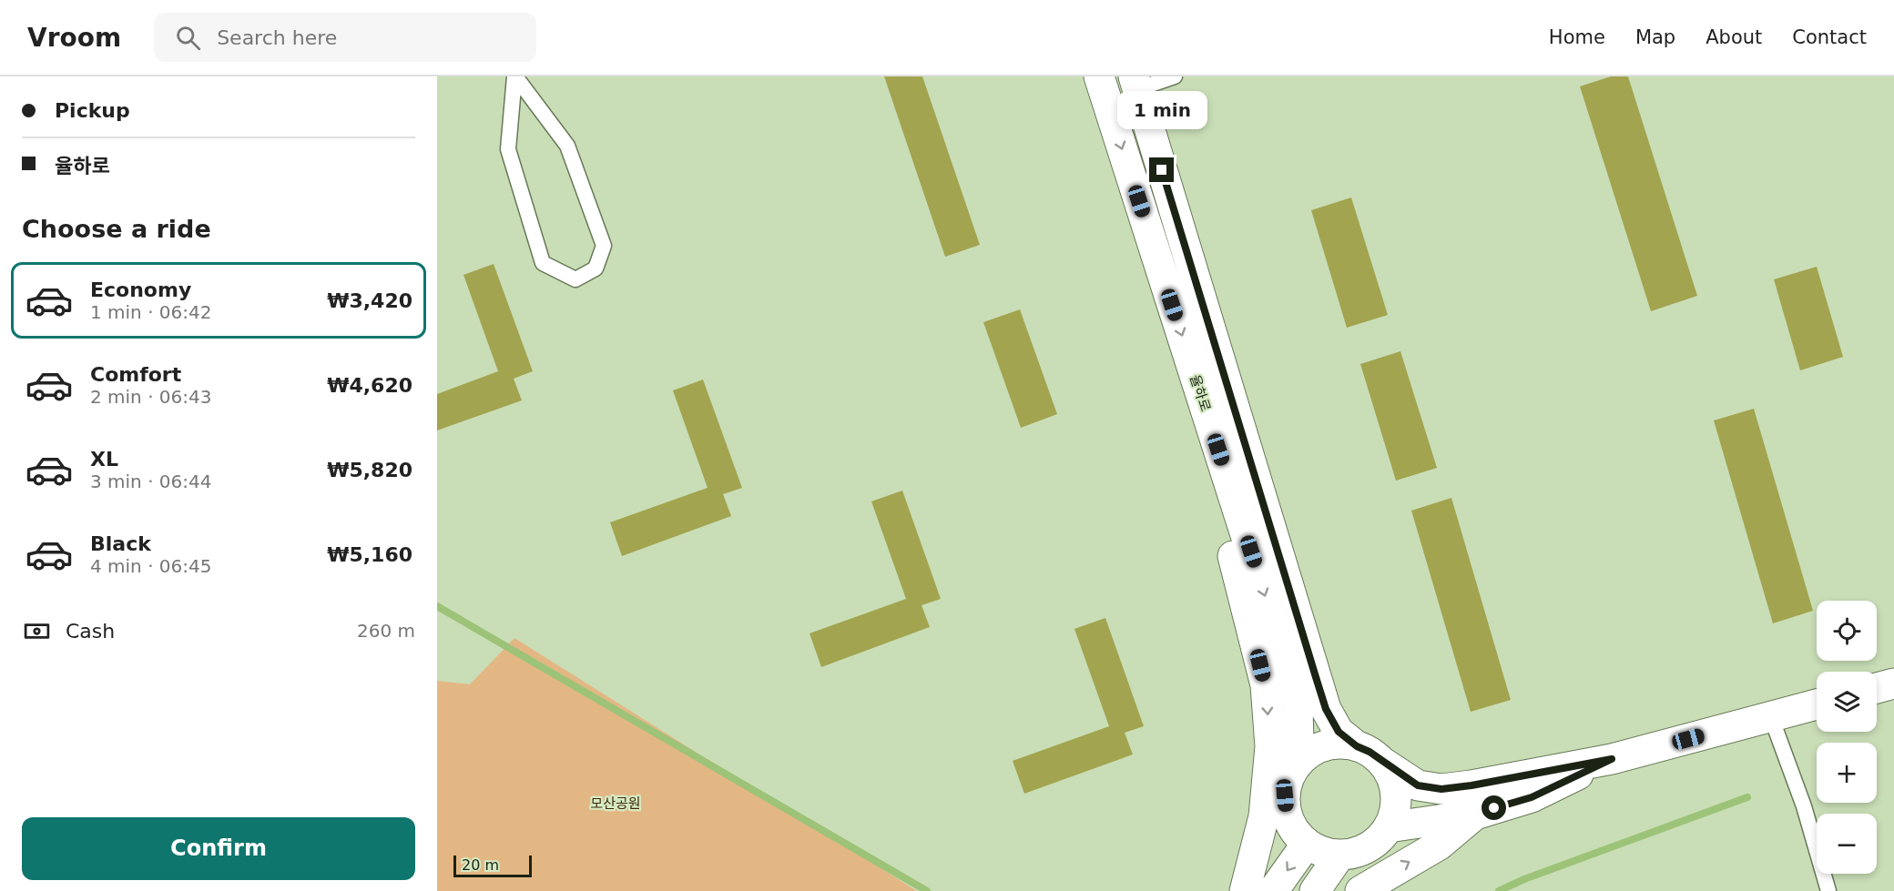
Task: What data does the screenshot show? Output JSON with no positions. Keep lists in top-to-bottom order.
{
  "streets": {
    "main road": ["율하로"]
  },
  "parks": ["모산공원"],
  "scale_bar": "20 m",
  "page": {
    "header": "Vroom",
    "search": "Search here",
    "nav": [
      "Home",
      "Map",
      "About",
      "Contact"
    ],
    "banner": ["Pickup", "율하로"],
    "bubble": "1 min",
    "heading": "Choose a ride",
    "list": [
      {
        "name": "Economy",
        "note": "1 min · 06:42",
        "value": "₩3,420"
      },
      {
        "name": "Comfort",
        "note": "2 min · 06:43",
        "value": "₩4,620"
      },
      {
        "name": "XL",
        "note": "3 min · 06:44",
        "value": "₩5,820"
      },
      {
        "name": "Black",
        "note": "4 min · 06:45",
        "value": "₩5,160"
      }
    ],
    "pay": ["Cash", "260 m"],
    "map_buttons": ["+", "−"],
    "buttons": "Confirm",
    "scale": "20 m"
  }
}
